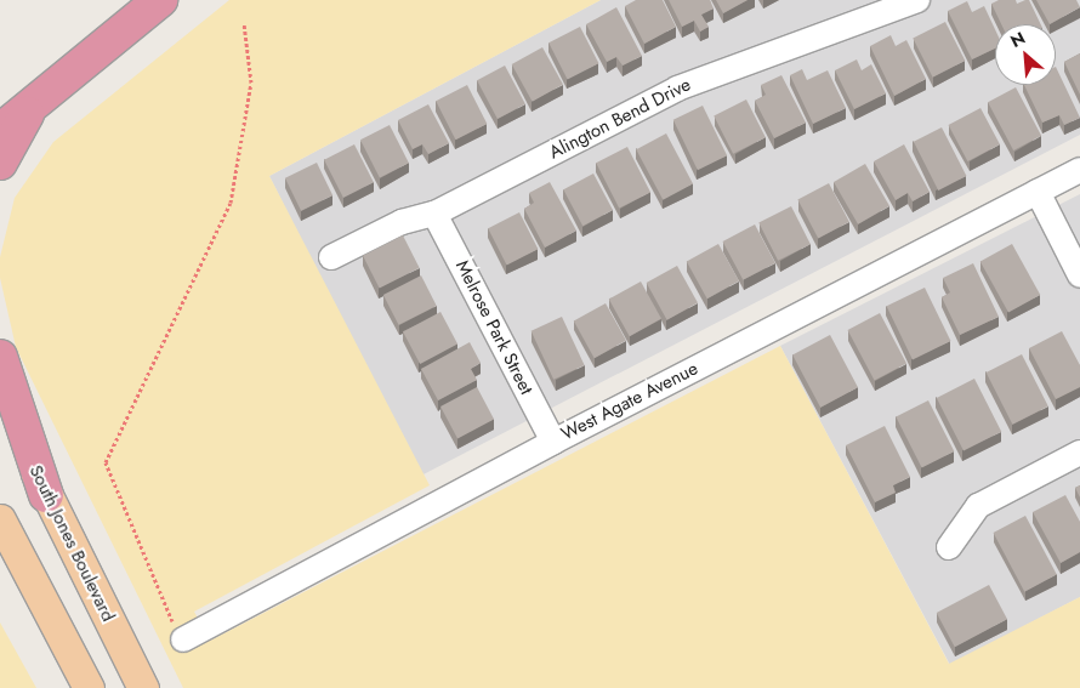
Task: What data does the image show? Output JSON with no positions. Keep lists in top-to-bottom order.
{
  "streets": {
    "main road": ["South Jones Boulevard"],
    "street": ["Alington Bend Drive", "Melrose Park Street", "West Agate Avenue"]
  },
  "crossings": [
    ["Alington Bend Drive", "Melrose Park Street"],
    ["Melrose Park Street", "West Agate Avenue"]
  ],
  "north": "top left"
}
